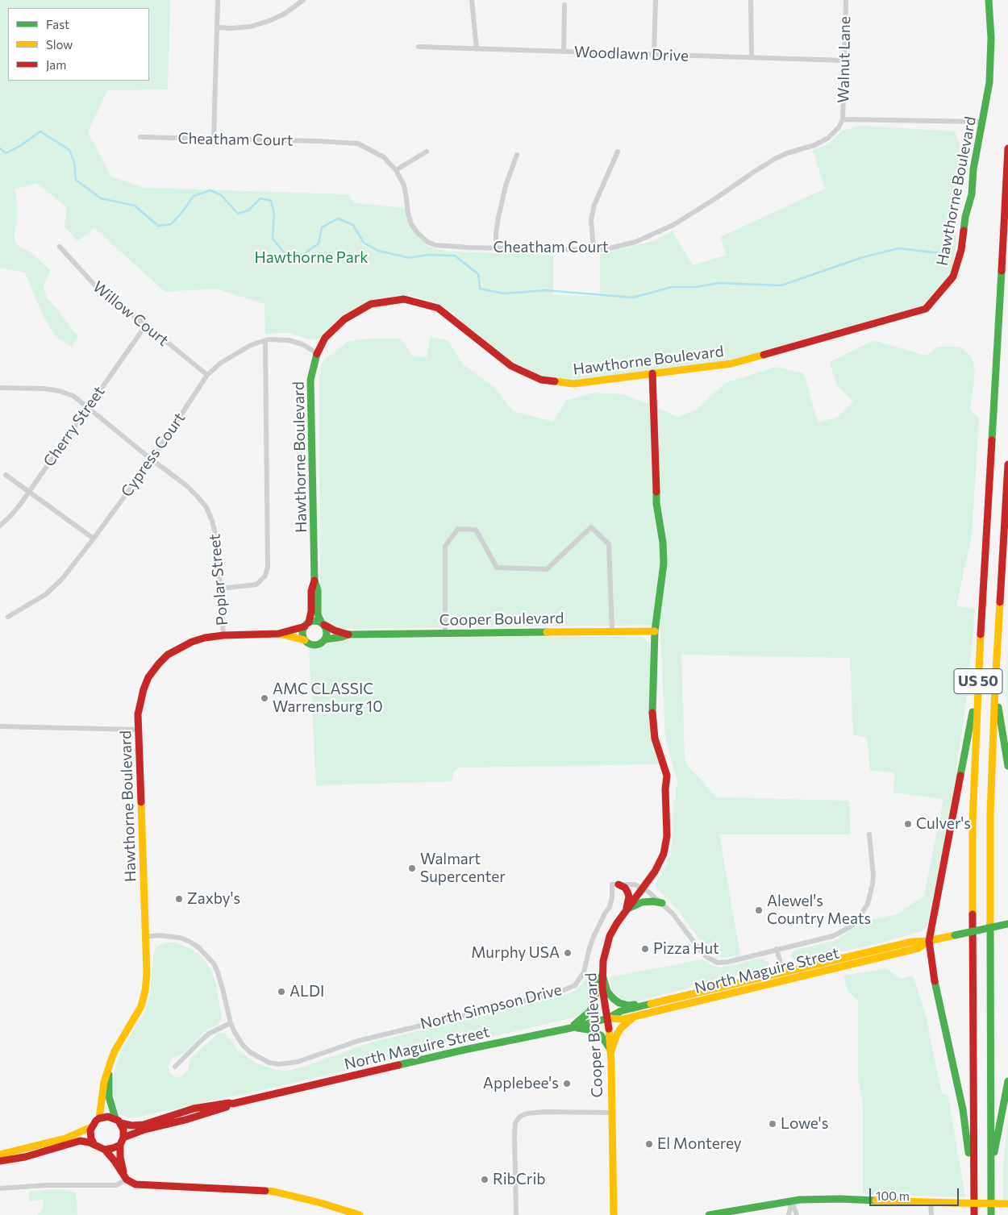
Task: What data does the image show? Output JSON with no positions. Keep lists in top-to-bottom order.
{
  "streets": {
    "main road": [
      "Hawthorne Boulevard",
      "Cooper Boulevard",
      "US 50",
      "North Maguire Street"
    ],
    "street": [
      "Woodlawn Drive",
      "Walnut Lane",
      "Cheatham Court",
      "Willow Court",
      "Cherry Street",
      "Cypress Court",
      "Poplar Street",
      "North Simpson Drive"
    ]
  },
  "crossings": [
    ["Woodlawn Drive", "Walnut Lane"],
    ["Walnut Lane", "Cheatham Court"],
    ["Hawthorne Boulevard", "Cypress Court"],
    ["Hawthorne Boulevard", "Poplar Street"],
    ["Hawthorne Boulevard", "Cooper Boulevard"],
    ["Hawthorne Boulevard", "North Maguire Street"],
    ["Hawthorne Boulevard", "North Simpson Drive"],
    ["Willow Court", "Cherry Street"],
    ["Willow Court", "Cypress Court"],
    ["Cherry Street", "Poplar Street"],
    ["Cypress Court", "Poplar Street"],
    ["Cooper Boulevard", "North Maguire Street"]
  ],
  "parks": ["Hawthorne Park"],
  "places": [
    "AMC CLASSIC Warrensburg 10",
    "Culver's",
    "Walmart Supercenter",
    "Zaxby's",
    "Alewel's Country Meats",
    "Pizza Hut",
    "Murphy USA",
    "ALDI",
    "Applebee's",
    "Lowe's",
    "El Monterey",
    "RibCrib"
  ],
  "legend": ["Fast", "Slow", "Jam"],
  "scale_bar": "100 m"
}
